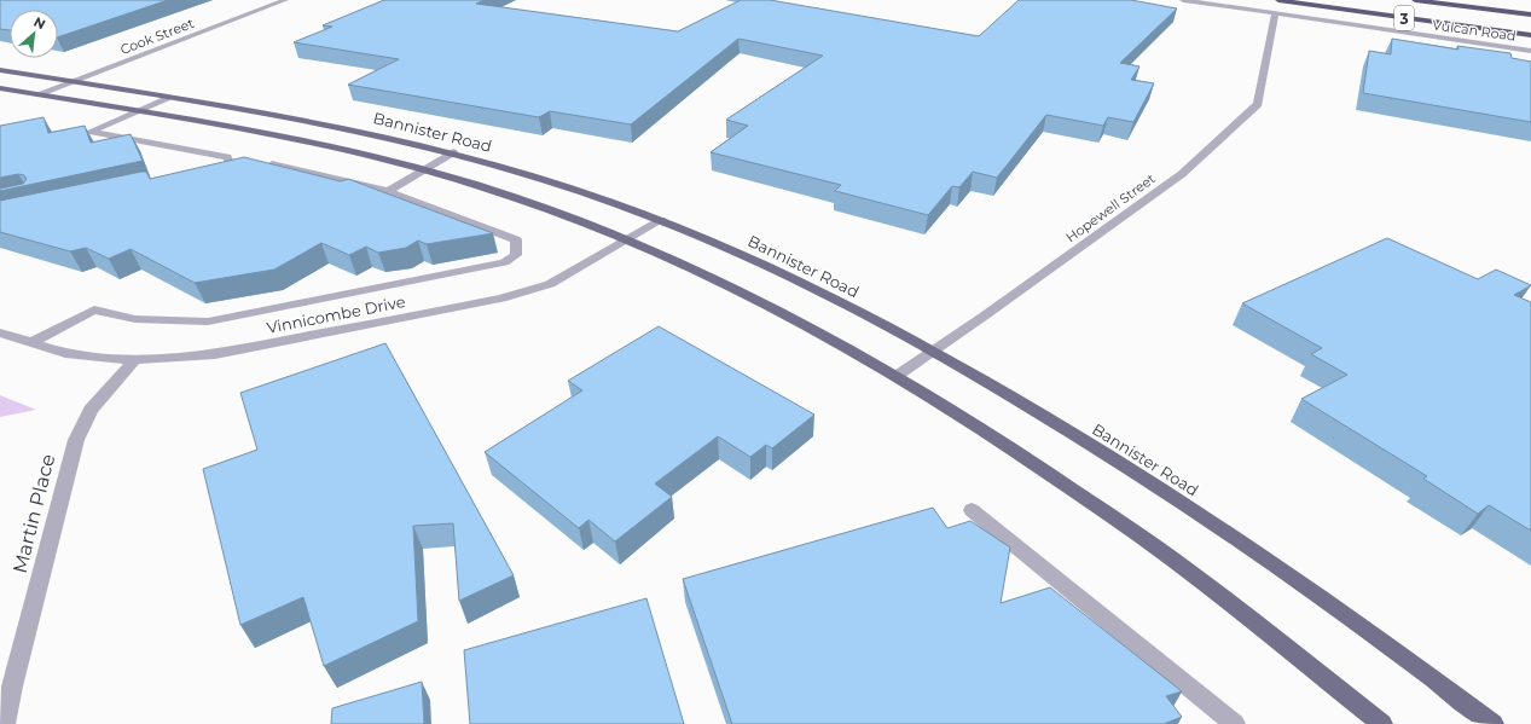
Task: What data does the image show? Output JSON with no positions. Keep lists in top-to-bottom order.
{
  "streets": {
    "highway": ["3"],
    "main road": ["Bannister Road"],
    "street": [
      "Vulcan Road",
      "Cook Street",
      "Hopewell Street",
      "Vinnicombe Drive",
      "Martin Place"
    ]
  },
  "crossings": [
    ["Vulcan Road", "Hopewell Street"],
    ["Cook Street", "Bannister Road"],
    ["Bannister Road", "Hopewell Street"],
    ["Bannister Road", "Vinnicombe Drive"],
    ["Vinnicombe Drive", "Martin Place"]
  ],
  "north": "top right"
}
